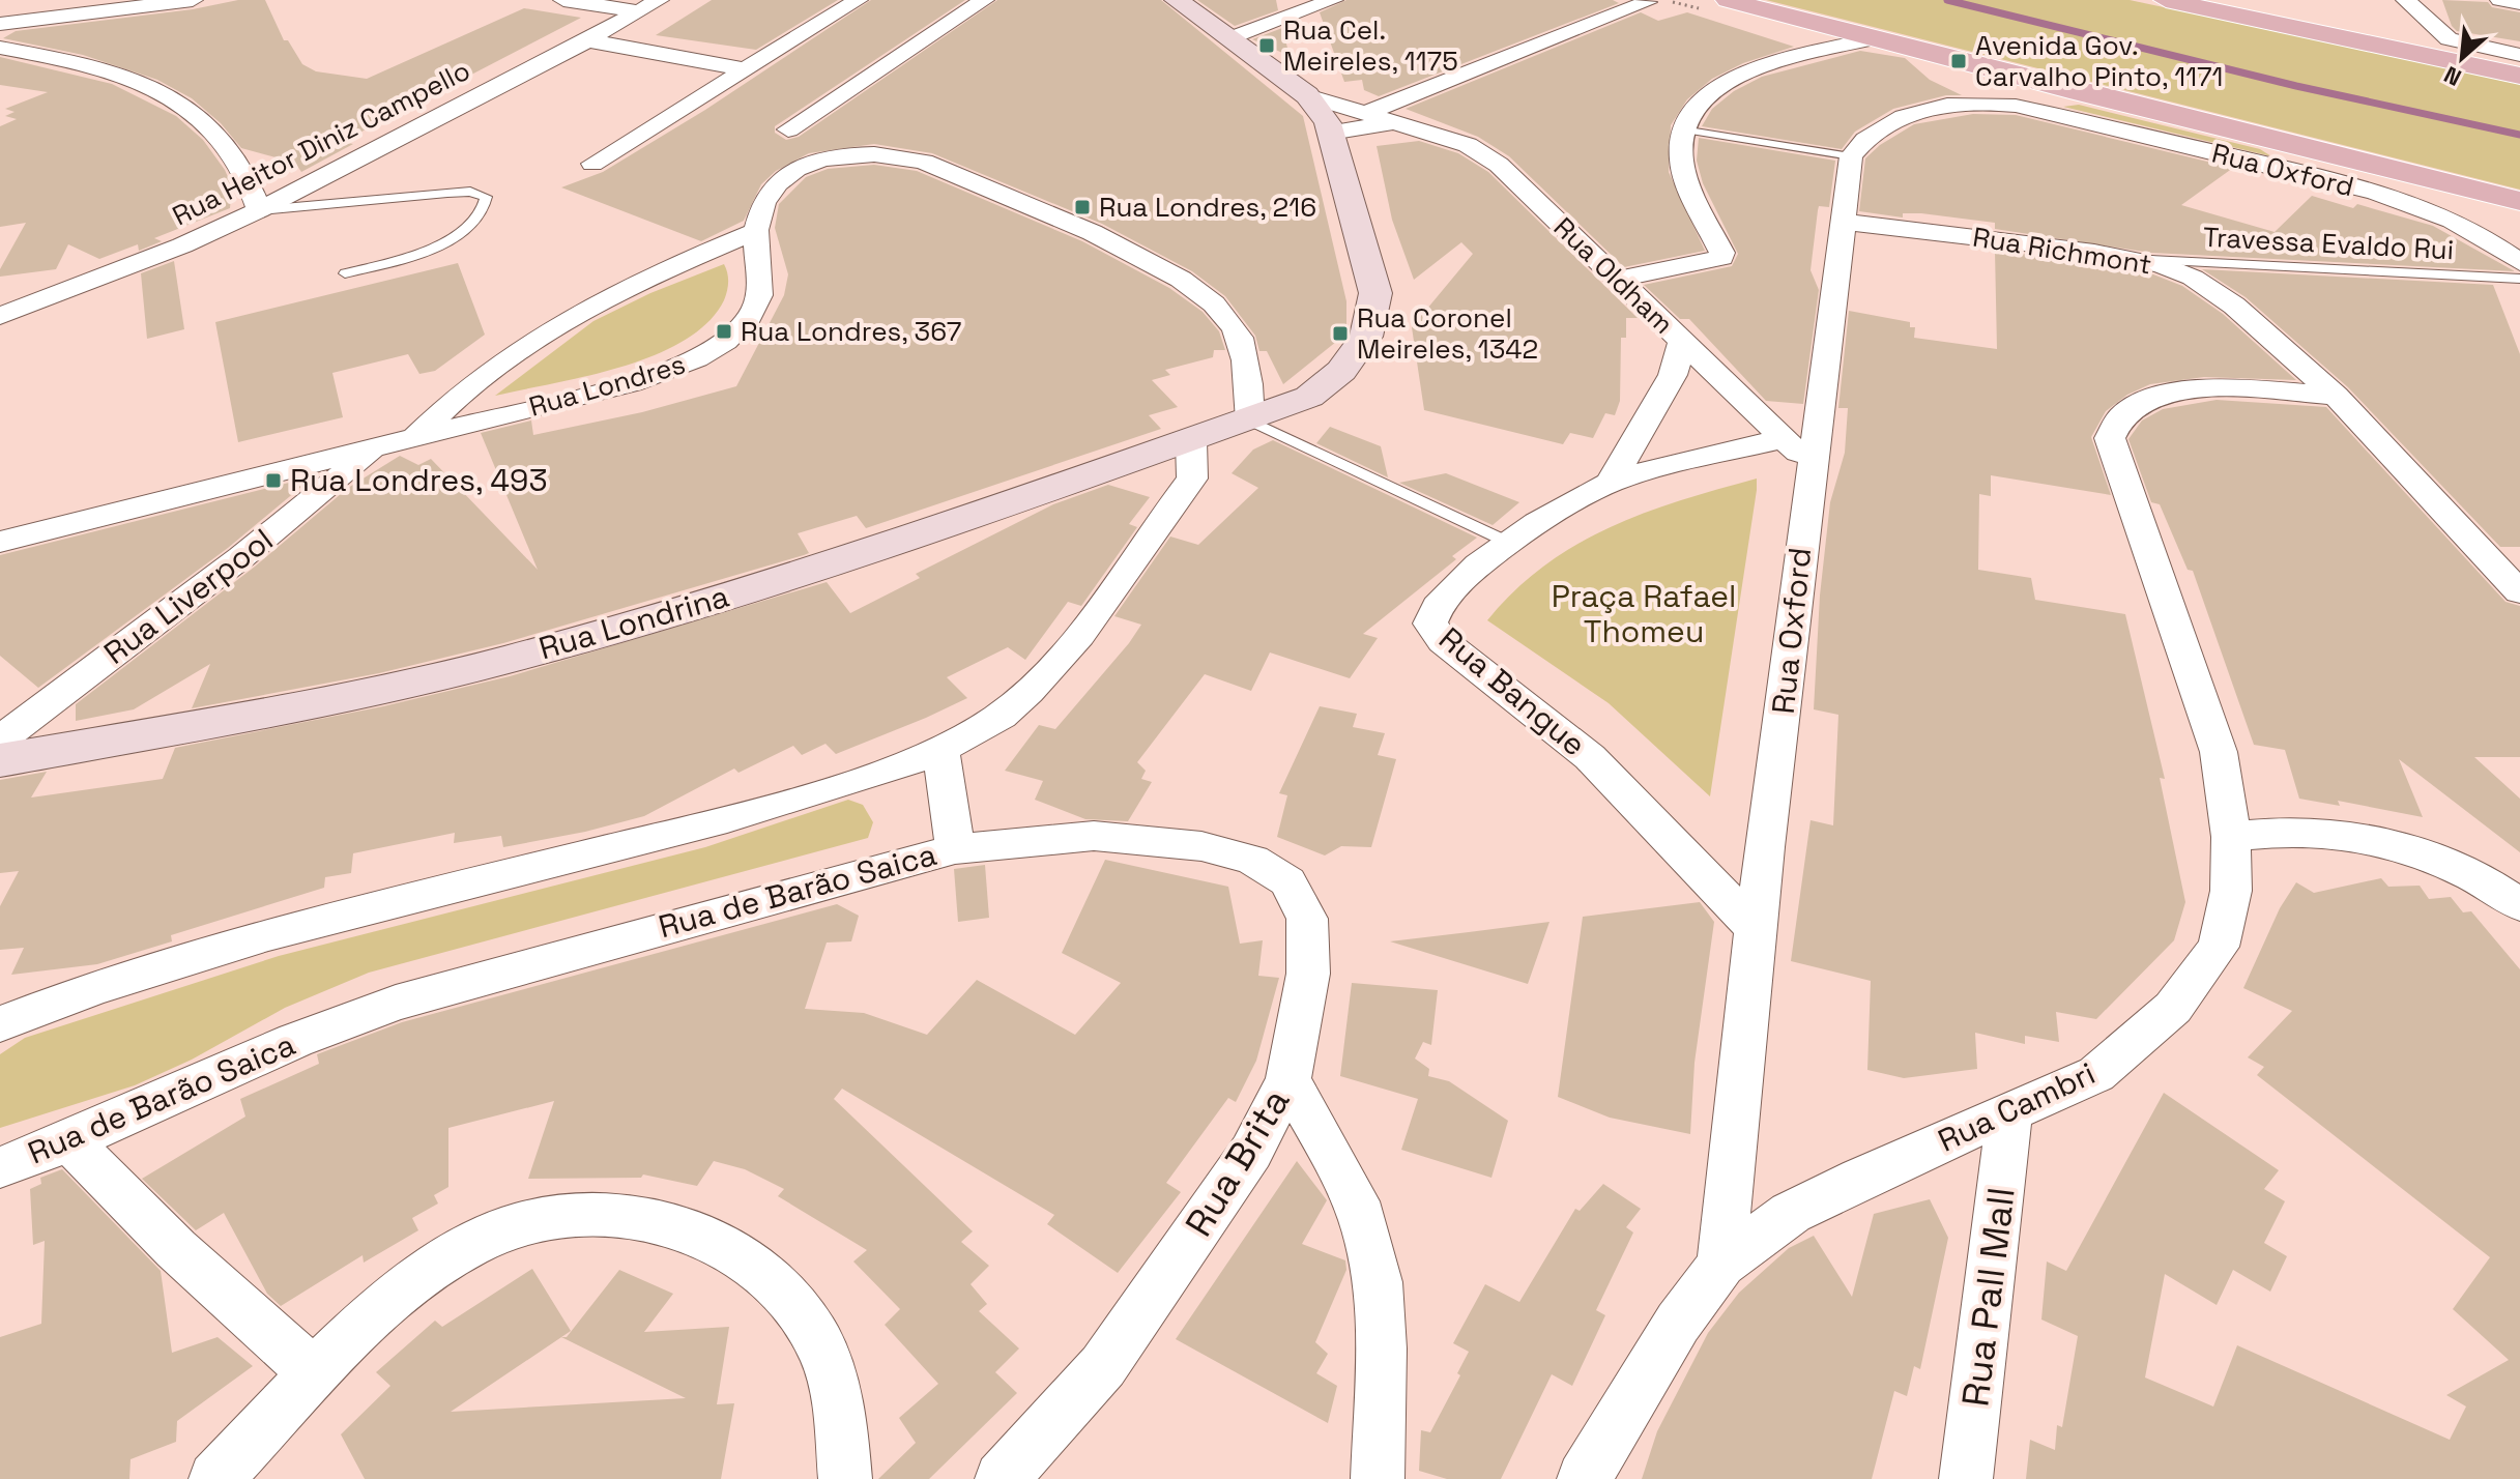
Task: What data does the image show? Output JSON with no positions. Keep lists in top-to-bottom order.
{
  "streets": {
    "street": [
      "Rua Heitor Diniz Campello",
      "Rua Oxford",
      "Rua Richmont",
      "Rua Oldham",
      "Rua Londres",
      "Rua Liverpool",
      "Rua Londrina",
      "Rua Bangue",
      "Rua de Barão Saica",
      "Rua Cambri",
      "Rua Brita",
      "Rua Pall Mall"
    ],
    "lane": ["Travessa Evaldo Rui"]
  },
  "crossings": [
    ["Rua Oxford", "Rua Richmont"],
    ["Rua Oxford", "Rua Oldham"],
    ["Rua Oxford", "Rua Bangue"],
    ["Rua Oxford", "Rua Cambri"],
    ["Travessa Evaldo Rui", "Rua Richmont"],
    ["Rua Richmont", "Rua Cambri"],
    ["Rua Oldham", "Rua Londrina"],
    ["Rua Oldham", "Rua Bangue"],
    ["Rua Londres", "Rua Liverpool"],
    ["Rua Londres", "Rua Londrina"],
    ["Rua de Barão Saica", "Rua Brita"],
    ["Rua Cambri", "Rua Pall Mall"]
  ],
  "parks": ["Praça Rafael Thomeu"],
  "places": {
    "transit": [
      "Rua Cel. Meireles, 1175",
      "Avenida Gov. Carvalho Pinto, 1171",
      "Rua Londres, 216",
      "Rua Londres, 367",
      "Rua Coronel Meireles, 1342",
      "Rua Londres, 493"
    ]
  },
  "north": "bottom left"
}
